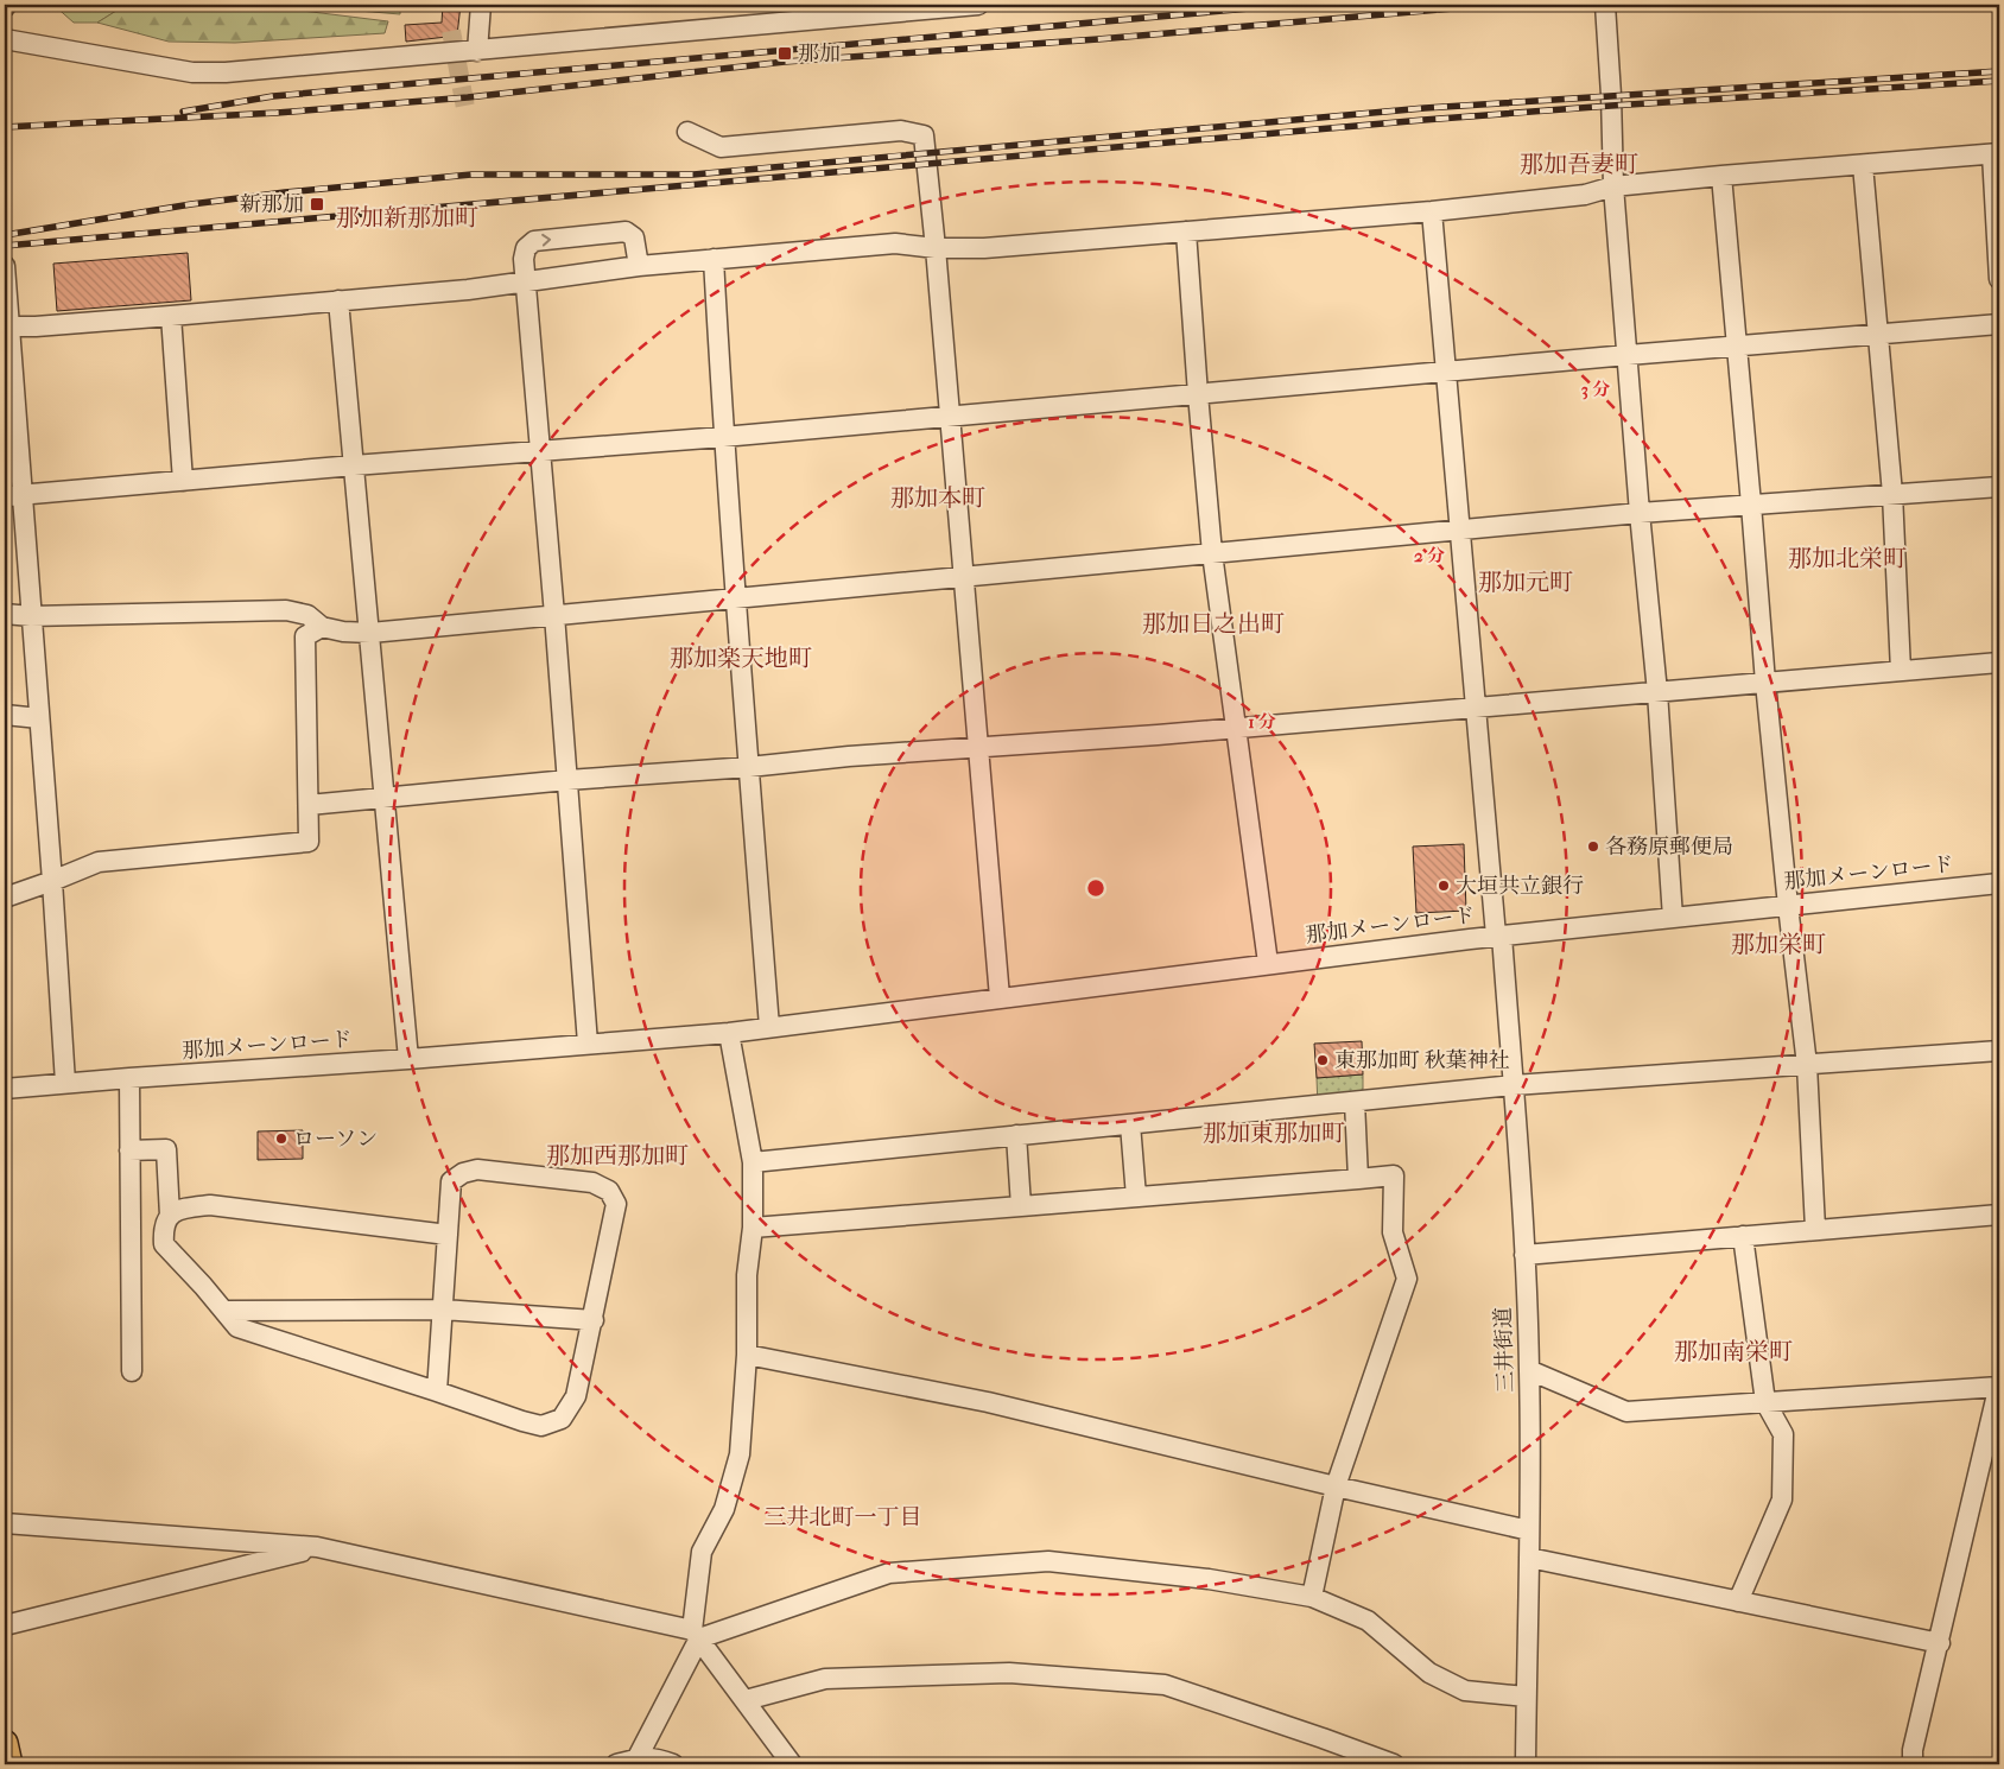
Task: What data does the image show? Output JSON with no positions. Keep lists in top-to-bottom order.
{
  "streets": {
    "street": ["那加メーンロード", "三井街道"]
  },
  "crossings": [
    ["那加メーンロード", "三井街道"]
  ],
  "districts": [
    "那加吾妻町",
    "那加新那加町",
    "那加本町",
    "那加北栄町",
    "那加元町",
    "那加日之出町",
    "那加楽天地町",
    "那加栄町",
    "那加東那加町",
    "那加西那加町",
    "那加南栄町",
    "三井北町一丁目"
  ],
  "places": {
    "transit": ["那加", "新那加"],
    "other": [
      "各務原郵便局",
      "大垣共立銀行",
      "東那加町 秋葉神社",
      "ローソン"
    ]
  },
  "rings": ["3 分", "2 分", "1 分"]
}
